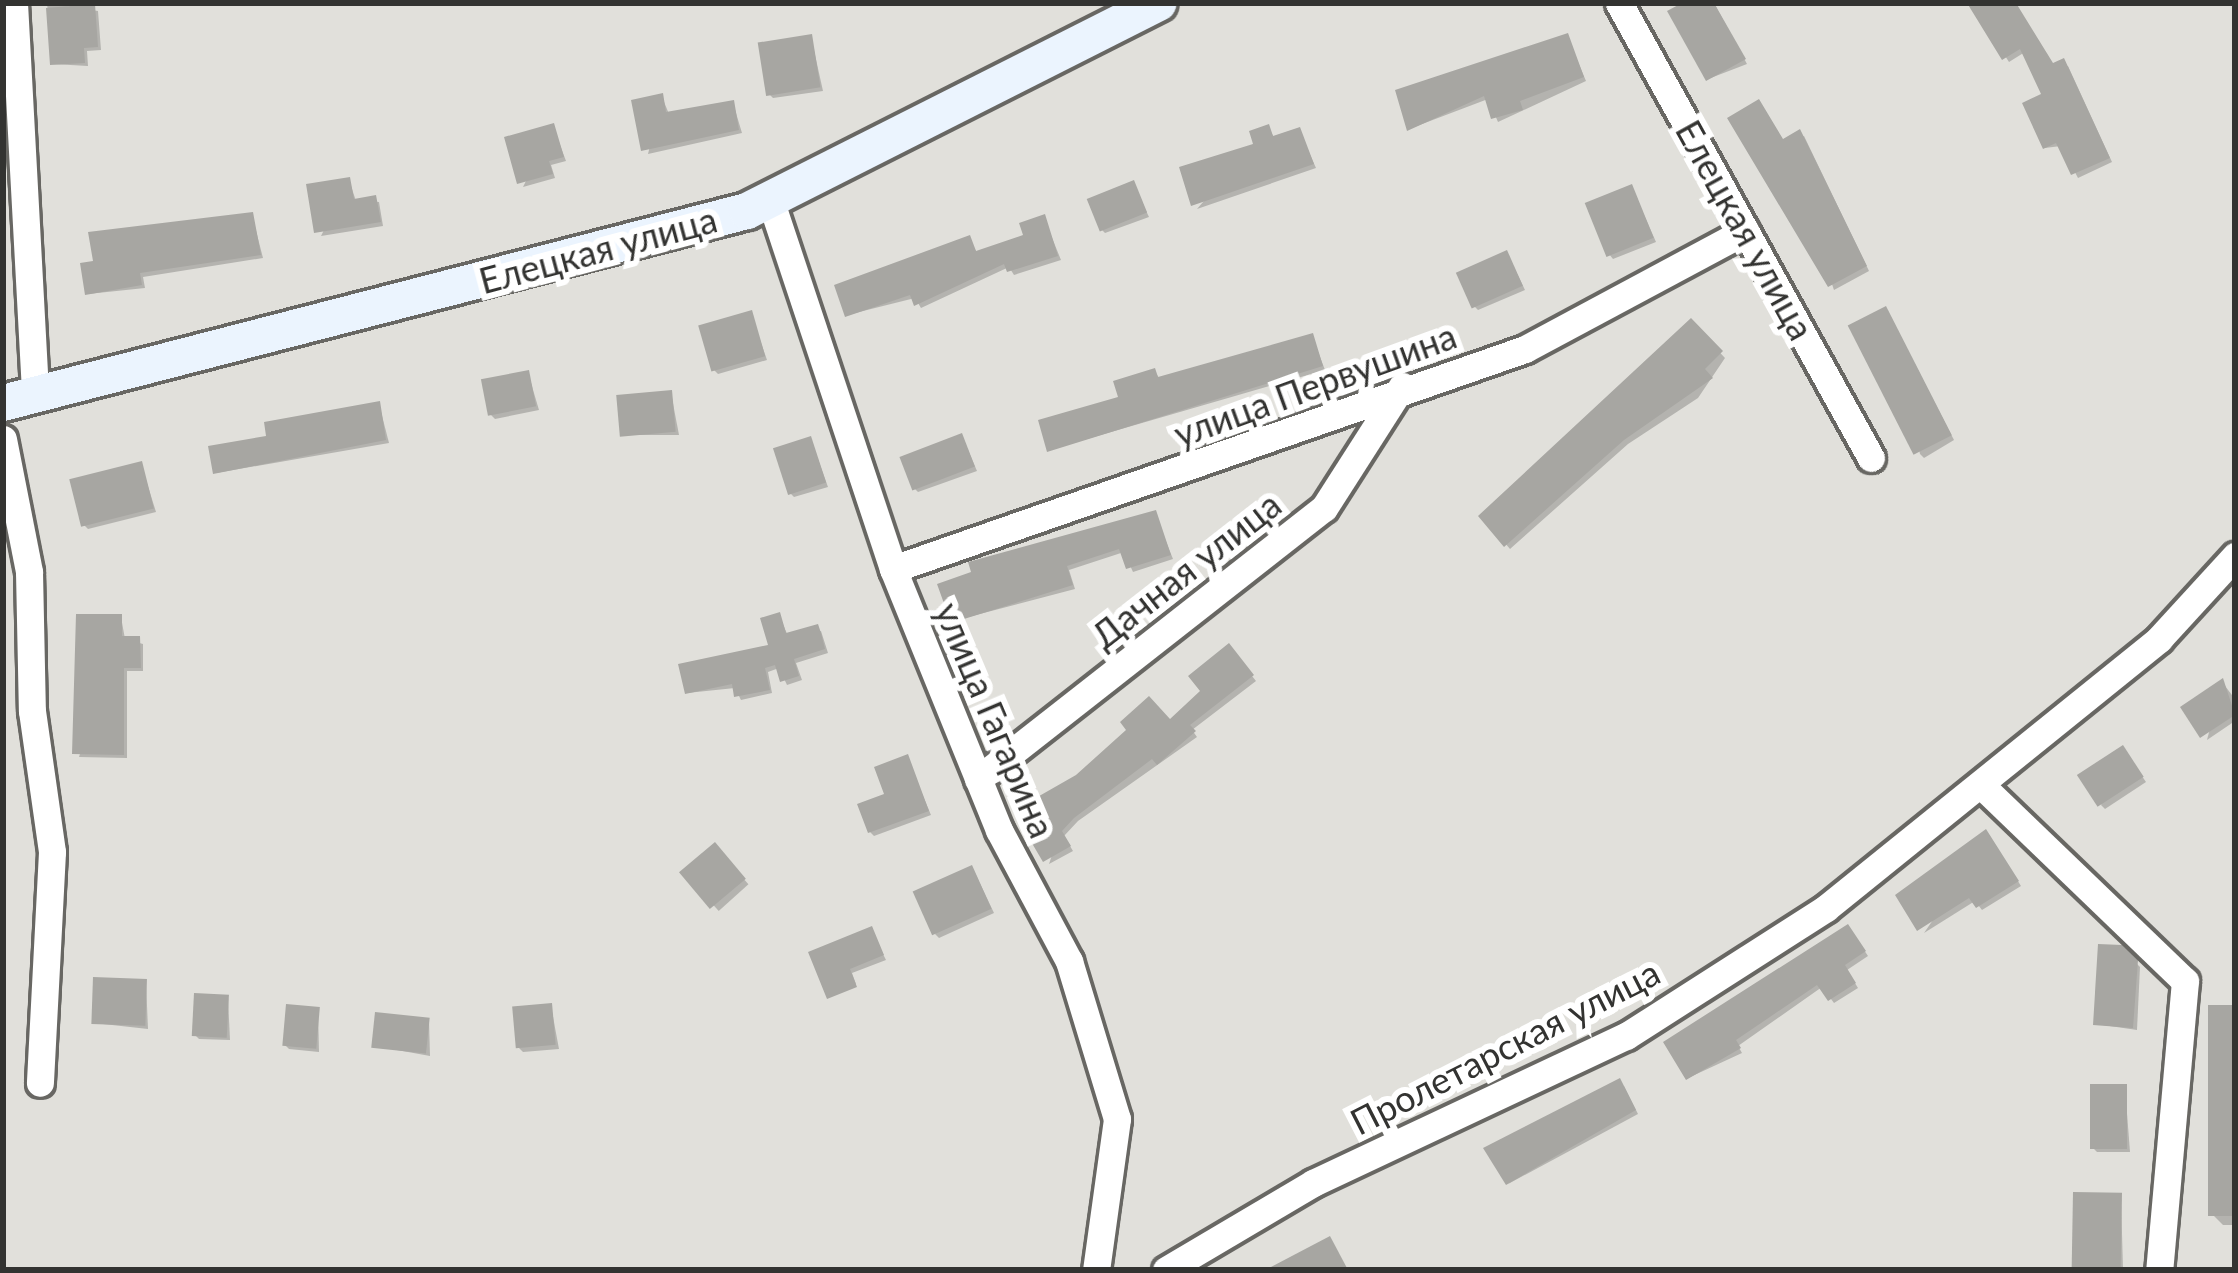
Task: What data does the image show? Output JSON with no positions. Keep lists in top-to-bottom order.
{
  "streets": {
    "main road": ["Елецкая улица"],
    "street": [
      "улица Первушина",
      "Дачная улица",
      "улица Гагарина",
      "Пролетарская улица"
    ]
  },
  "crossings": [
    ["Елецкая улица", "улица Первушина"],
    ["Елецкая улица", "улица Гагарина"],
    ["улица Первушина", "Дачная улица"],
    ["улица Первушина", "улица Гагарина"],
    ["Дачная улица", "улица Гагарина"]
  ]
}
